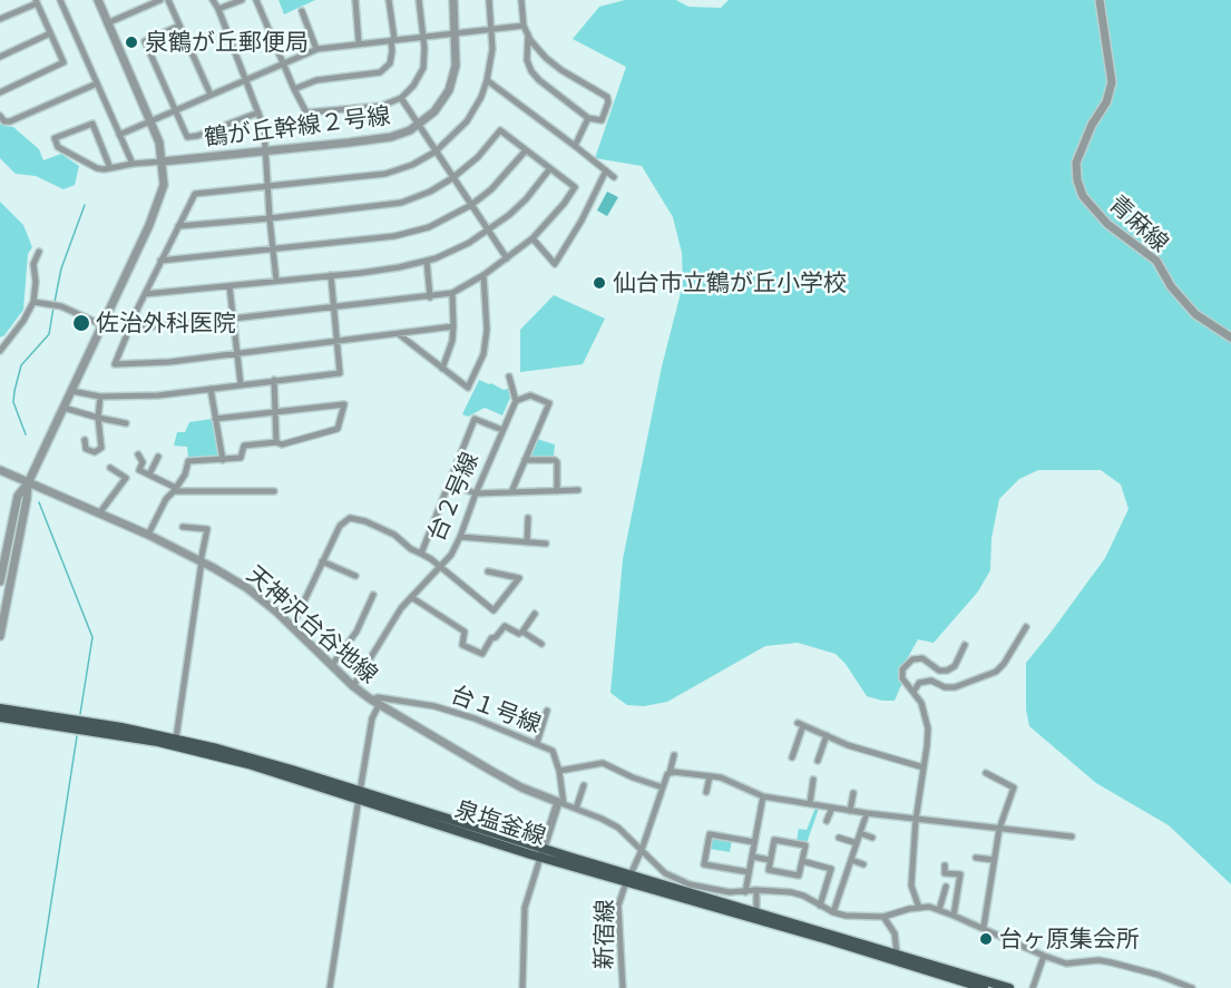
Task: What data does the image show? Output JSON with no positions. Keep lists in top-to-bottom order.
{
  "streets": {
    "main road": ["泉塩釜線"],
    "street": [
      "鶴が丘幹線２号線",
      "青麻線",
      "台２号線",
      "天神沢台谷地線",
      "台１号線",
      "新宿線"
    ]
  },
  "crossings": [
    ["台２号線", "天神沢台谷地線"],
    ["天神沢台谷地線", "台１号線"],
    ["泉塩釜線", "新宿線"]
  ],
  "places": [
    "泉鶴が丘郵便局",
    "仙台市立鶴が丘小学校",
    "佐治外科医院",
    "台ヶ原集会所"
  ]
}
